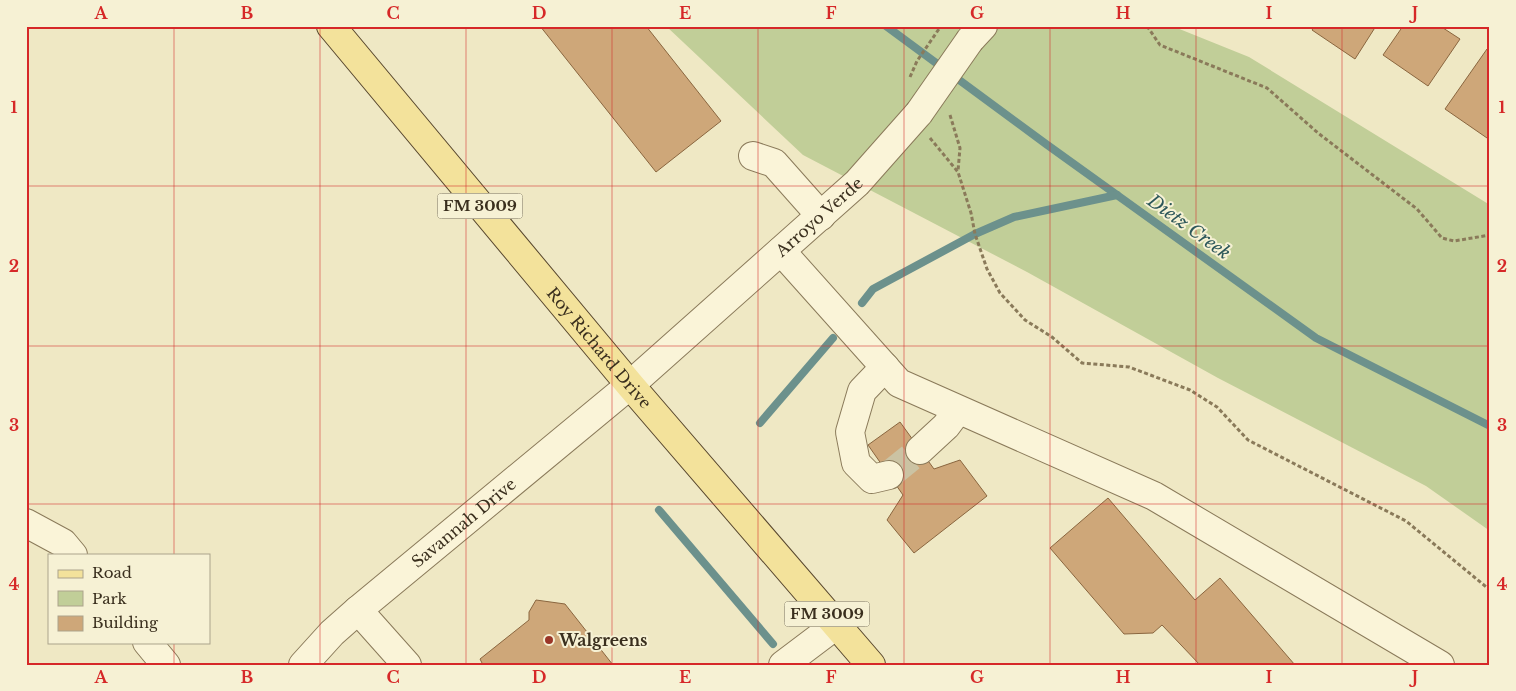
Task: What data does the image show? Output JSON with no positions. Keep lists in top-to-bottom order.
{
  "streets": {
    "main road": ["FM 3009", "Roy Richard Drive"],
    "street": ["Arroyo Verde", "Savannah Drive"]
  },
  "crossings": [
    ["Arroyo Verde", "Roy Richard Drive"],
    ["Arroyo Verde", "Savannah Drive"],
    ["Roy Richard Drive", "Savannah Drive"]
  ],
  "water": ["Dietz Creek"],
  "places": ["Walgreens"],
  "legend": ["Road", "Park", "Building"],
  "grid": {
    "columns": [
      "A",
      "B",
      "C",
      "D",
      "E",
      "F",
      "G",
      "H",
      "I",
      "J"
    ],
    "rows": [
      "1",
      "2",
      "3",
      "4"
    ]
  }
}
